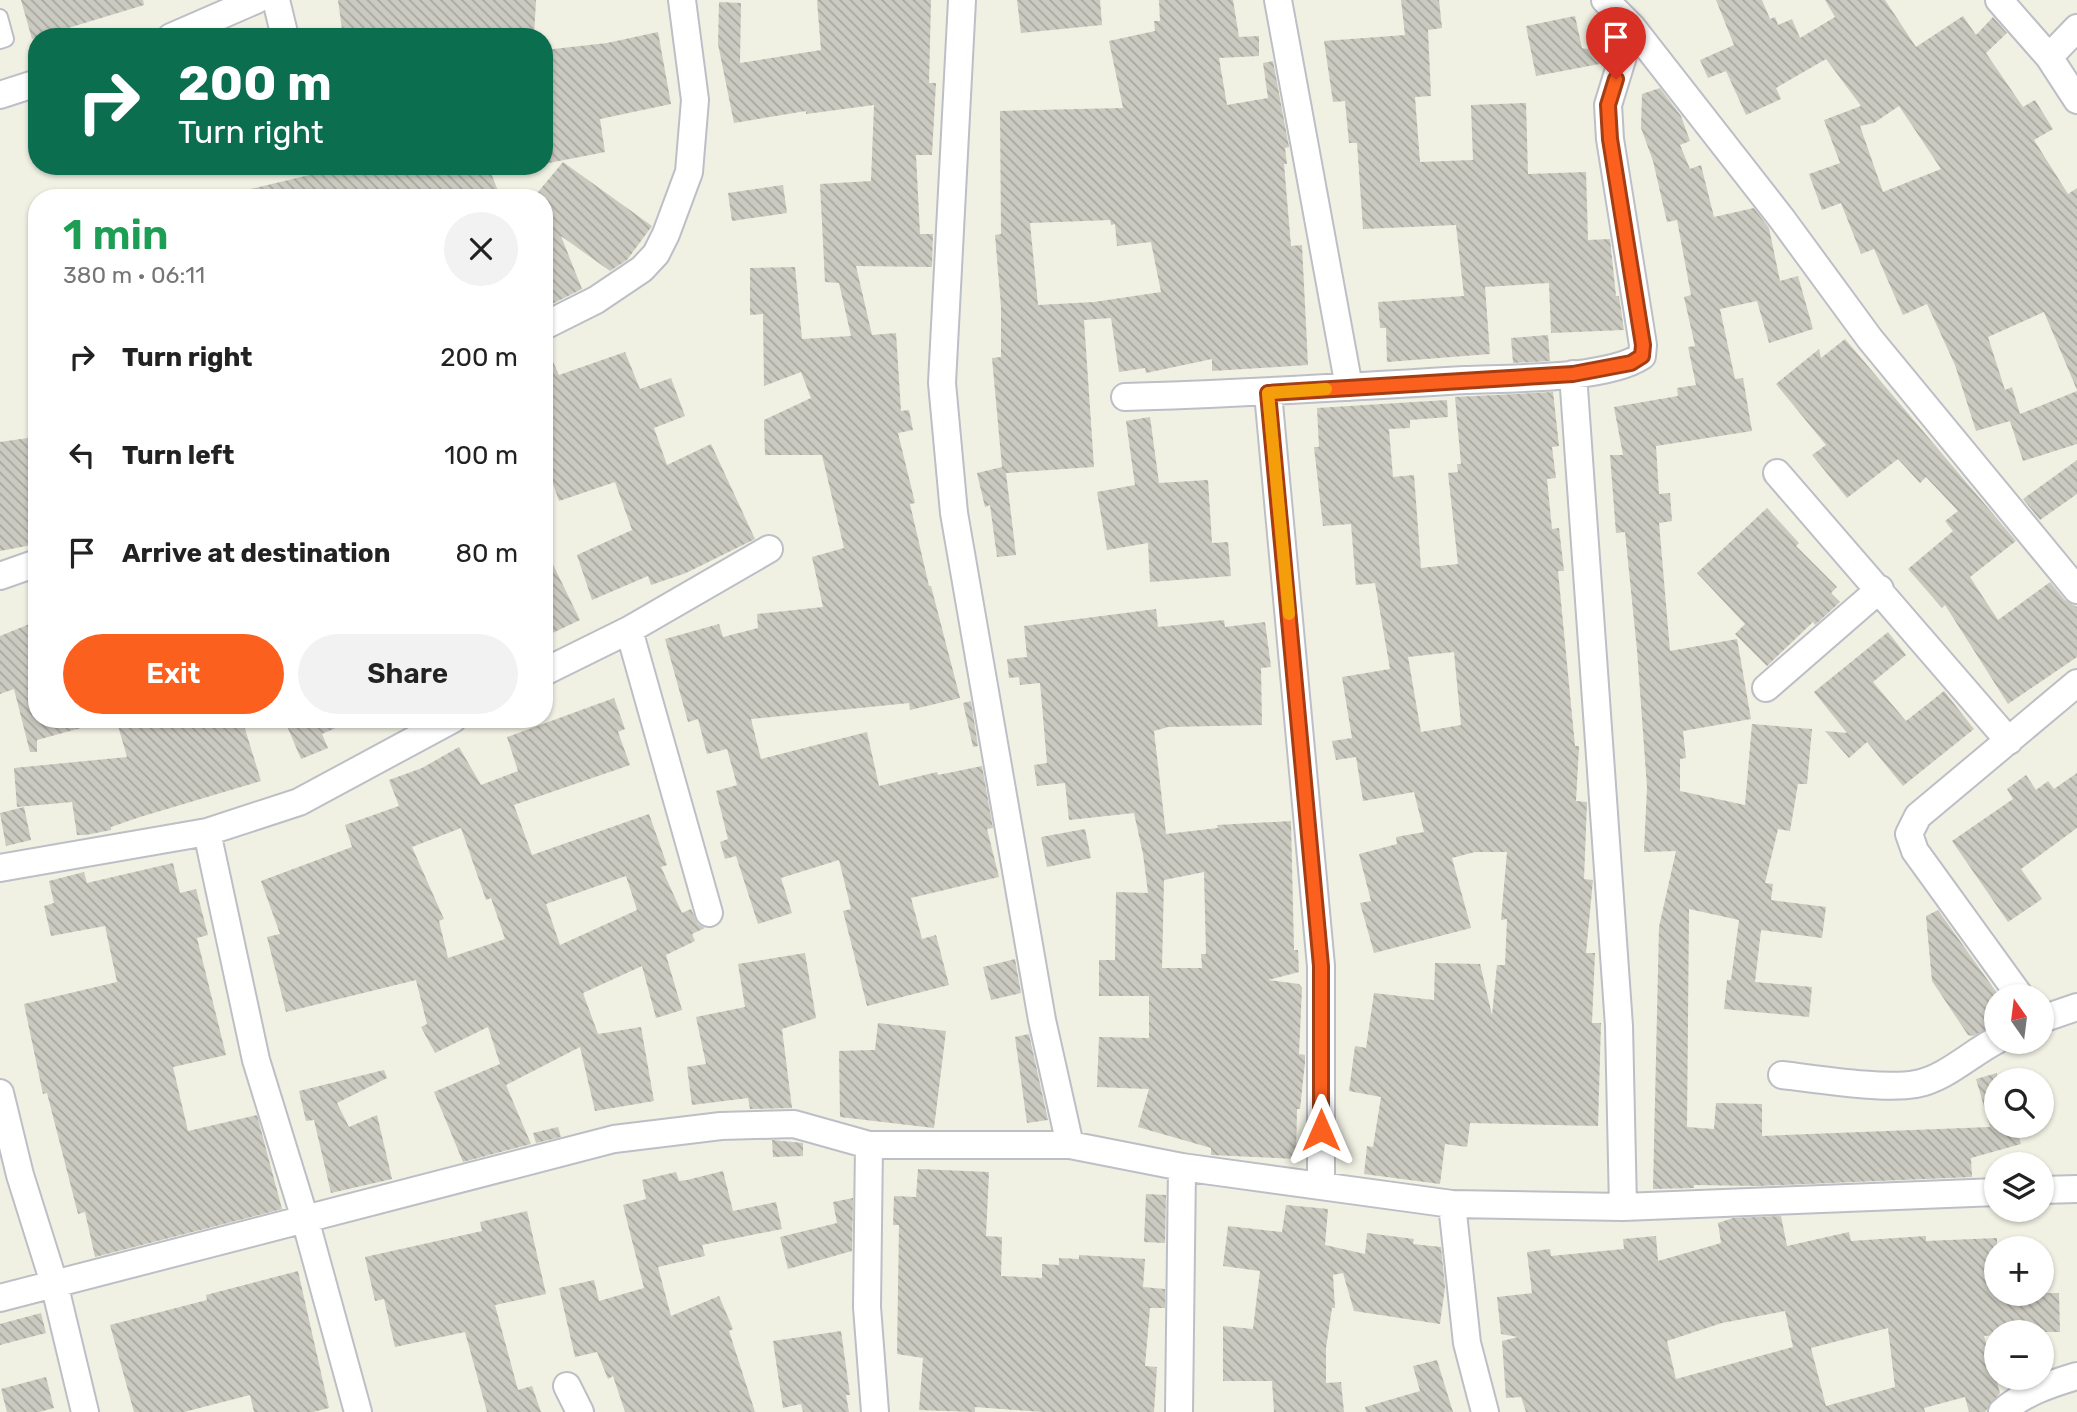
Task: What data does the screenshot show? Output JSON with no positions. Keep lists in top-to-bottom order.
{
  "north": "top",
  "page": {
    "turn": ["200 m", "Turn right"],
    "heading": ["1 min", "380 m · 06:11"],
    "list": [
      {
        "name": "Turn right",
        "value": "200 m"
      },
      {
        "name": "Turn left",
        "value": "100 m"
      },
      {
        "name": "Arrive at destination",
        "value": "80 m"
      }
    ],
    "buttons": ["Exit", "Share"],
    "map_buttons": ["+", "−"]
  }
}
